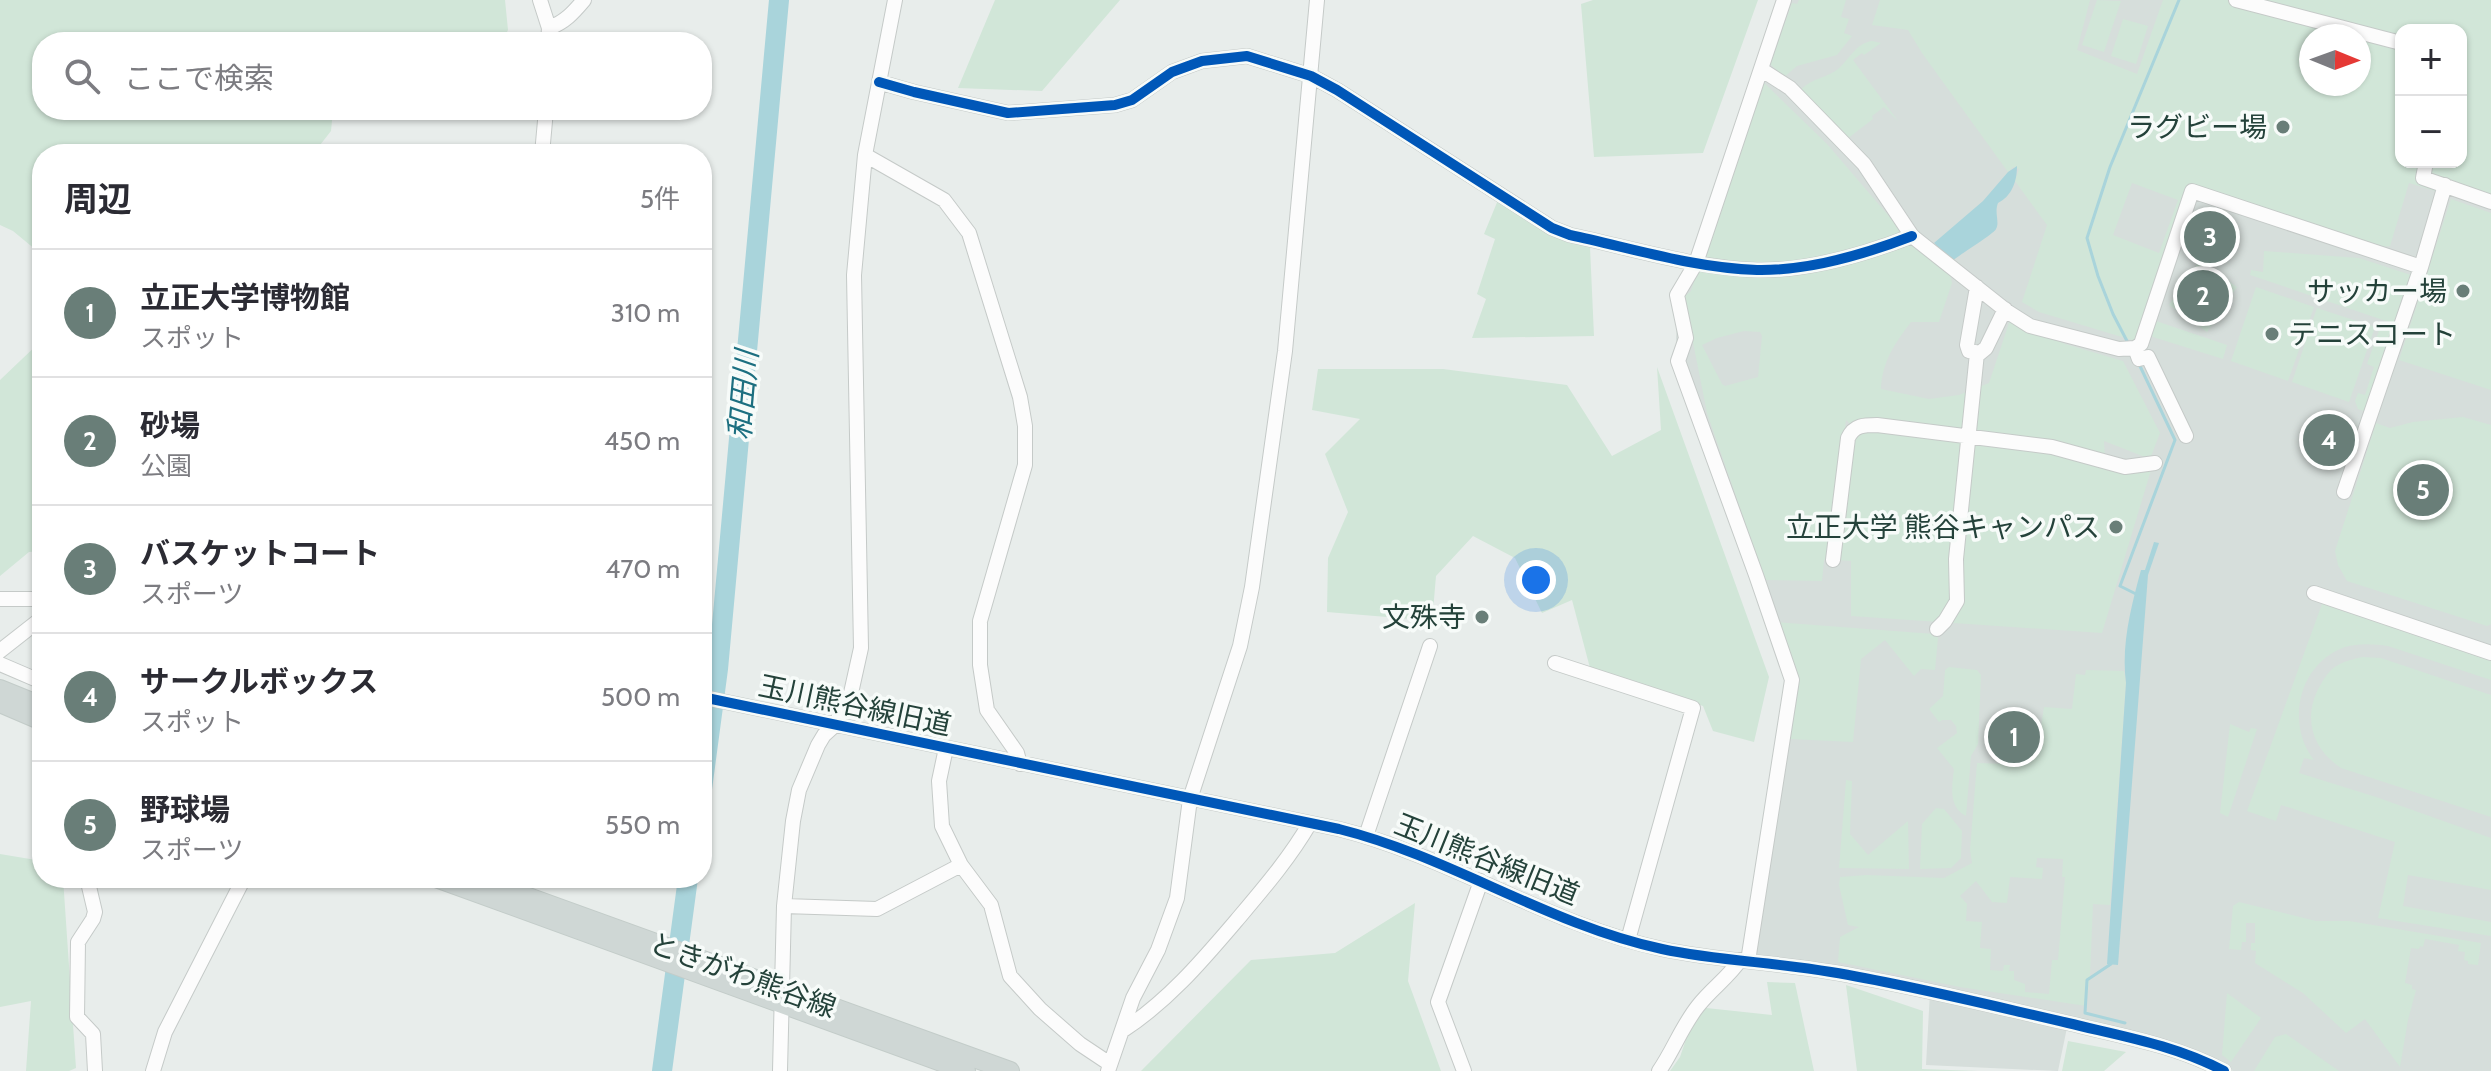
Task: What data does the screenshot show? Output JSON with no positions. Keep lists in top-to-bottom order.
{
  "streets": {
    "main road": ["ときがわ熊谷線"],
    "street": ["玉川熊谷線旧道"]
  },
  "water": ["和田川"],
  "places": [
    "ラグビー場",
    "サッカー場",
    "テニスコート",
    "立正大学 熊谷キャンパス",
    "文殊寺"
  ],
  "north": "right",
  "page": {
    "map_buttons": ["+", "−"],
    "search": "ここで検索",
    "heading": ["周辺", "5件"],
    "pins": [
      "3",
      "2",
      "4",
      "5",
      "1"
    ],
    "list": [
      {
        "mark": "1",
        "name": "立正大学博物館",
        "note": "スポット",
        "value": "310 m"
      },
      {
        "mark": "2",
        "name": "砂場",
        "note": "公園",
        "value": "450 m"
      },
      {
        "mark": "3",
        "name": "バスケットコート",
        "note": "スポーツ",
        "value": "470 m"
      },
      {
        "mark": "4",
        "name": "サークルボックス",
        "note": "スポット",
        "value": "500 m"
      },
      {
        "mark": "5",
        "name": "野球場",
        "note": "スポーツ",
        "value": "550 m"
      }
    ]
  }
}
